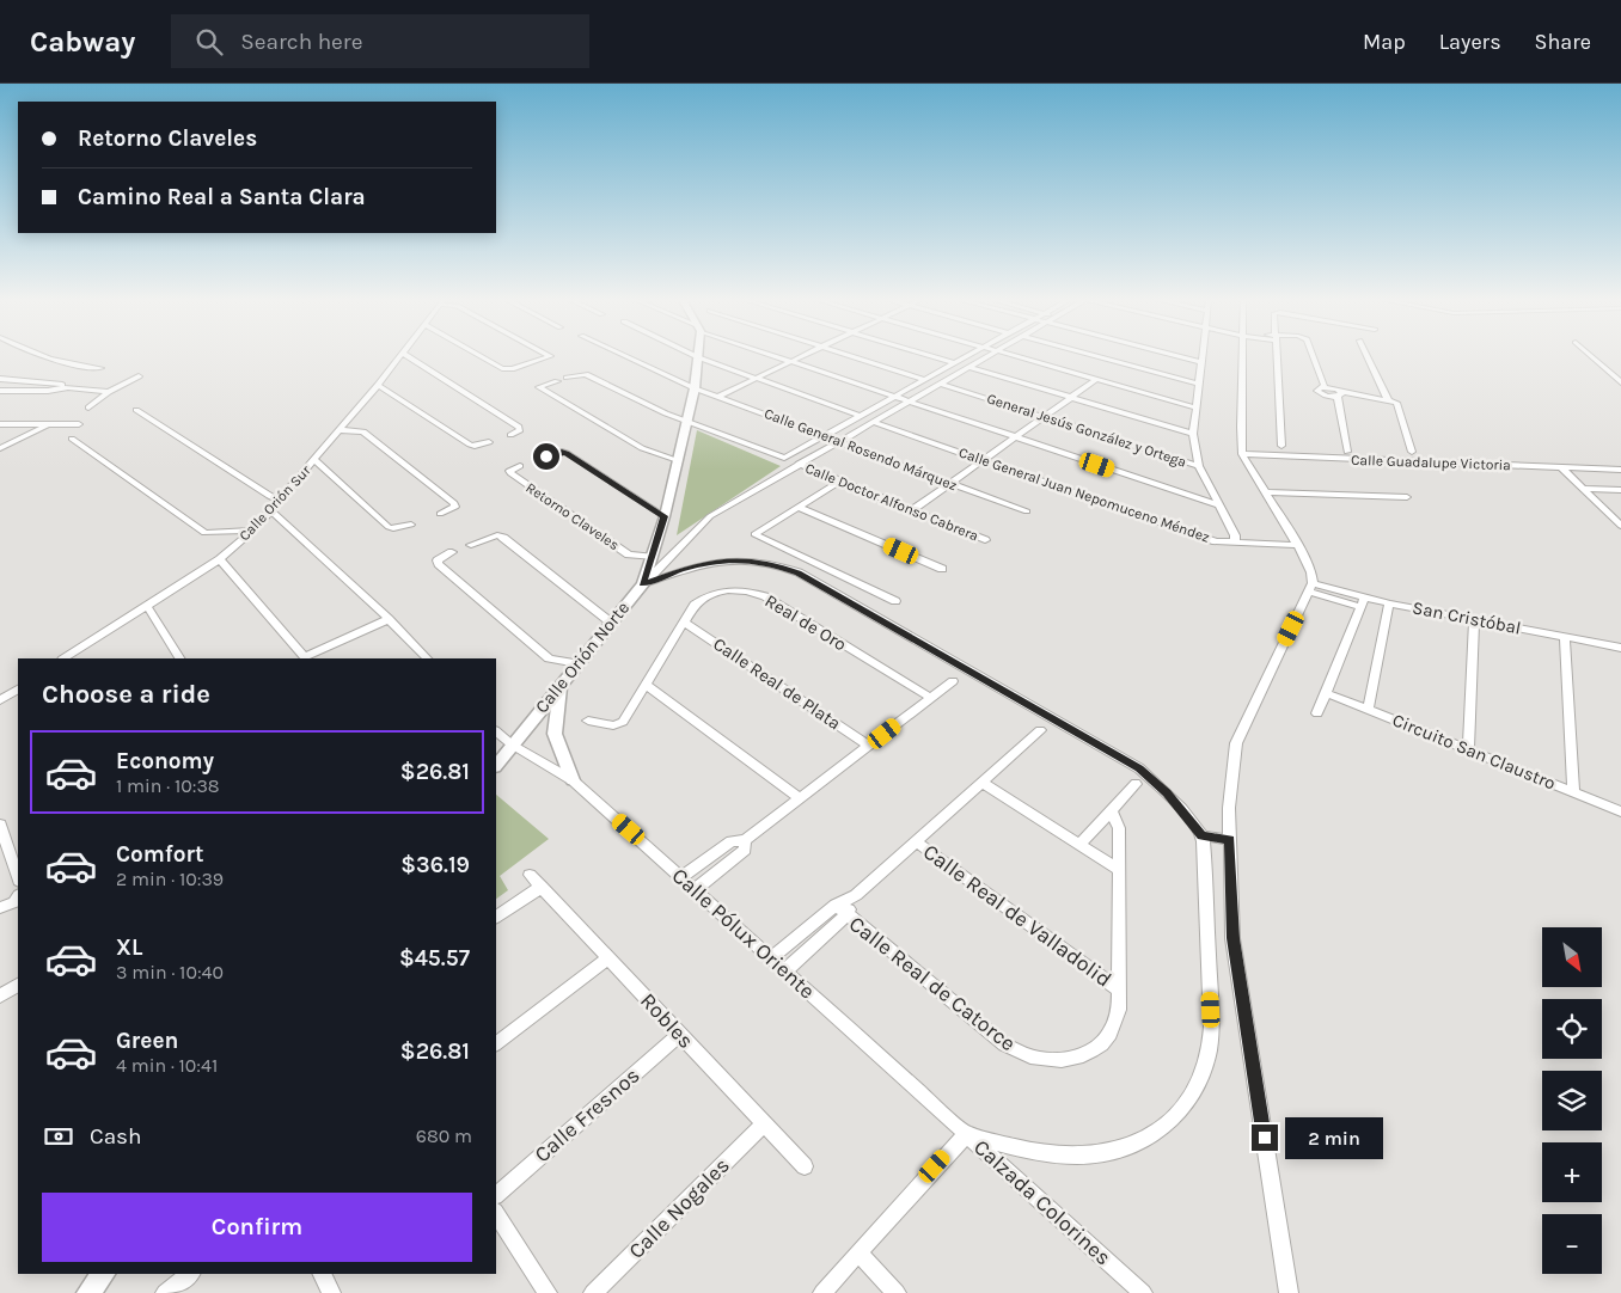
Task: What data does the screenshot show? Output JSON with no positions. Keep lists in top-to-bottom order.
{
  "streets": {
    "street": [
      "General Jesús González y Ortega",
      "Calle General Rosendo Márquez",
      "Calle Guadalupe Victoria",
      "Calle General Juan Nepomuceno Méndez",
      "Calle Doctor Alfonso Cabrera",
      "Calle Orión Sur",
      "Retorno Claveles",
      "San Cristóbal",
      "Real de Oro",
      "Calle Orión Norte",
      "Calle Real de Plata",
      "Circuito San Claustro",
      "Calle Real de Valladolid",
      "Calle Pólux Oriente",
      "Calle Real de Catorce",
      "Robles",
      "Calle Fresnos",
      "Calzada Colorines",
      "Calle Nogales"
    ]
  },
  "crossings": [
    ["Calle General Rosendo Márquez", "Calle Doctor Alfonso Cabrera"],
    ["Calle General Rosendo Márquez", "Calle Orión Norte"],
    ["Calle Doctor Alfonso Cabrera", "Calle Orión Norte"],
    ["Retorno Claveles", "Calle Orión Norte"],
    ["Real de Oro", "Calle Real de Plata"],
    ["Calle Orión Norte", "Calle Pólux Oriente"],
    ["Calle Real de Valladolid", "Calle Real de Catorce"],
    ["Calle Pólux Oriente", "Calzada Colorines"],
    ["Robles", "Calle Fresnos"],
    ["Robles", "Calle Nogales"]
  ],
  "north": "bottom right",
  "page": {
    "header": "Cabway",
    "search": "Search here",
    "nav": ["Map", "Layers", "Share"],
    "banner": ["Retorno Claveles", "Camino Real a Santa Clara"],
    "heading": "Choose a ride",
    "list": [
      {
        "name": "Economy",
        "note": "1 min · 10:38",
        "value": "$26.81"
      },
      {
        "name": "Comfort",
        "note": "2 min · 10:39",
        "value": "$36.19"
      },
      {
        "name": "XL",
        "note": "3 min · 10:40",
        "value": "$45.57"
      },
      {
        "name": "Green",
        "note": "4 min · 10:41",
        "value": "$26.81"
      }
    ],
    "map_buttons": ["+", "−"],
    "pay": ["Cash", "680 m"],
    "bubble": "2 min",
    "buttons": "Confirm"
  }
}
